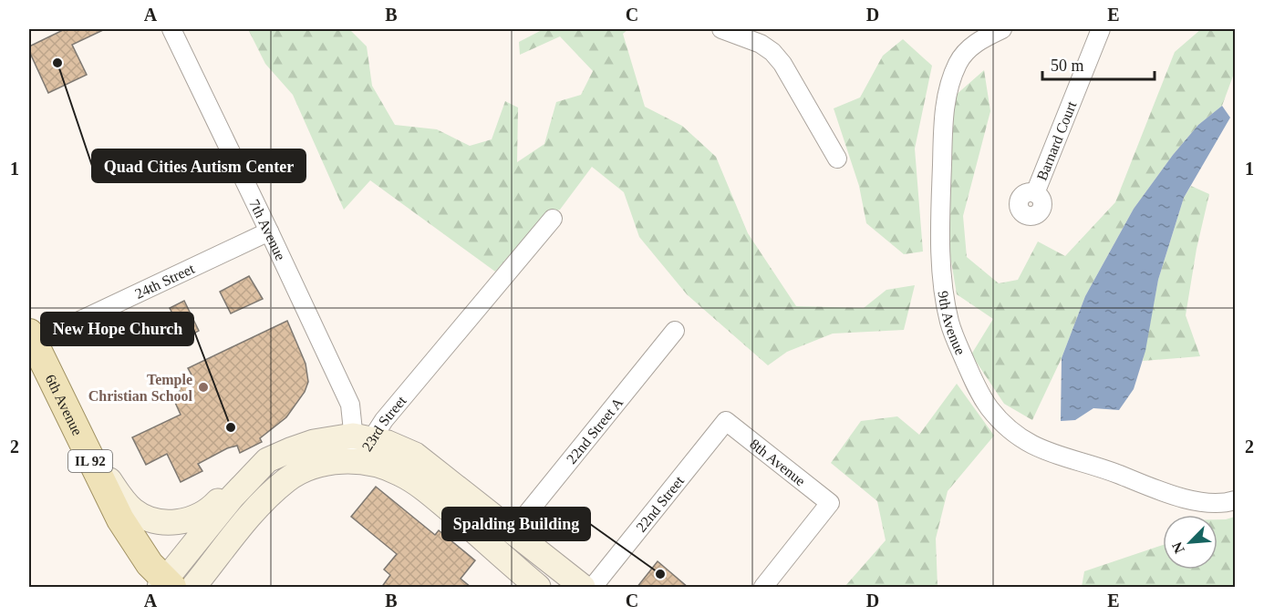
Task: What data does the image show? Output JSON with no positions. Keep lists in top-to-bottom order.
{
  "streets": {
    "main road": ["6th Avenue", "23rd Street", "IL 92"],
    "street": [
      "Barnard Court",
      "7th Avenue",
      "24th Street",
      "9th Avenue",
      "22nd Street A",
      "8th Avenue",
      "22nd Street"
    ]
  },
  "crossings": [
    ["7th Avenue", "24th Street"],
    ["7th Avenue", "23rd Street"],
    ["24th Street", "6th Avenue"],
    ["6th Avenue", "23rd Street"],
    ["8th Avenue", "22nd Street"]
  ],
  "places": [
    "Quad Cities Autism Center",
    "Temple Christian School",
    "New Hope Church",
    "Spalding Building"
  ],
  "scale_bar": "50 m",
  "north": "bottom left",
  "grid": {
    "columns": [
      "A",
      "B",
      "C",
      "D",
      "E"
    ],
    "rows": ["1", "2"]
  }
}
